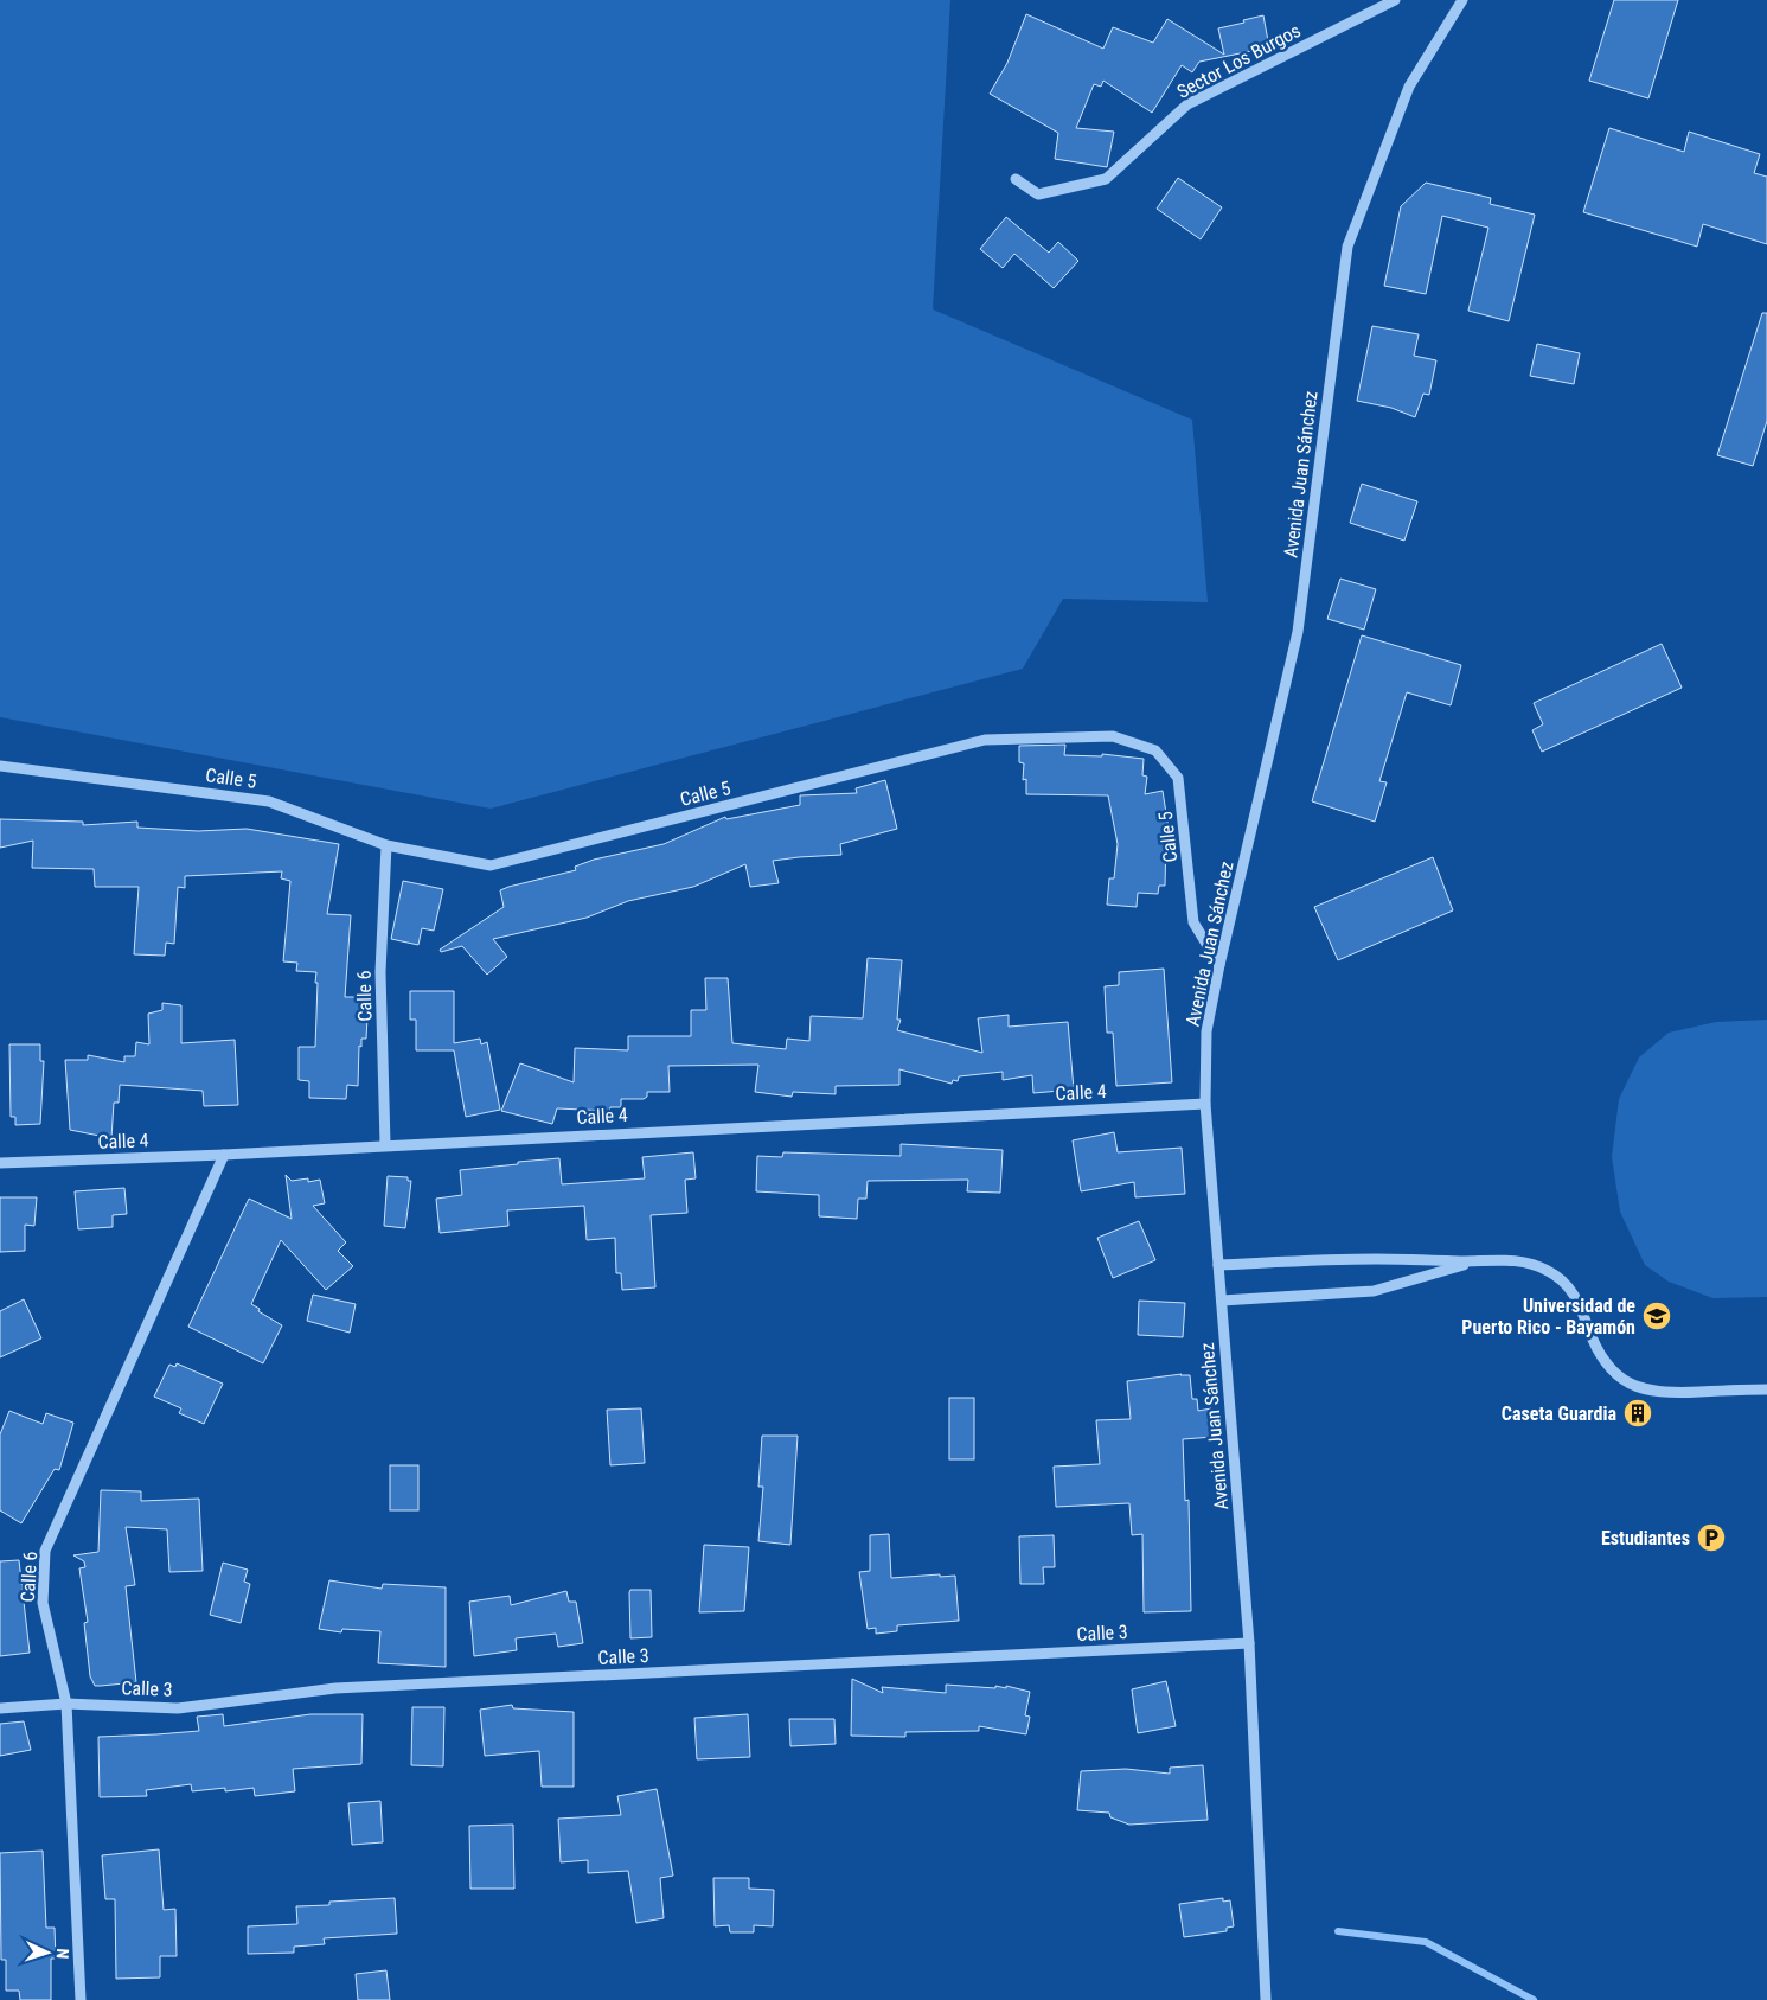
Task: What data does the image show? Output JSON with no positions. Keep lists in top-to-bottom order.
{
  "streets": {
    "street": [
      "Sector Los Burgos",
      "Avenida Juan Sánchez",
      "Calle 5",
      "Calle 6",
      "Calle 4",
      "Calle 3"
    ]
  },
  "crossings": [
    ["Avenida Juan Sánchez", "Calle 5"],
    ["Avenida Juan Sánchez", "Calle 4"],
    ["Avenida Juan Sánchez", "Calle 3"],
    ["Calle 5", "Calle 6"],
    ["Calle 6", "Calle 4"],
    ["Calle 6", "Calle 3"]
  ],
  "places": {
    "school or university": ["Universidad de Puerto Rico - Bayamón"],
    "building": ["Caseta Guardia"],
    "parking": ["Estudiantes"]
  },
  "north": "right"
}
